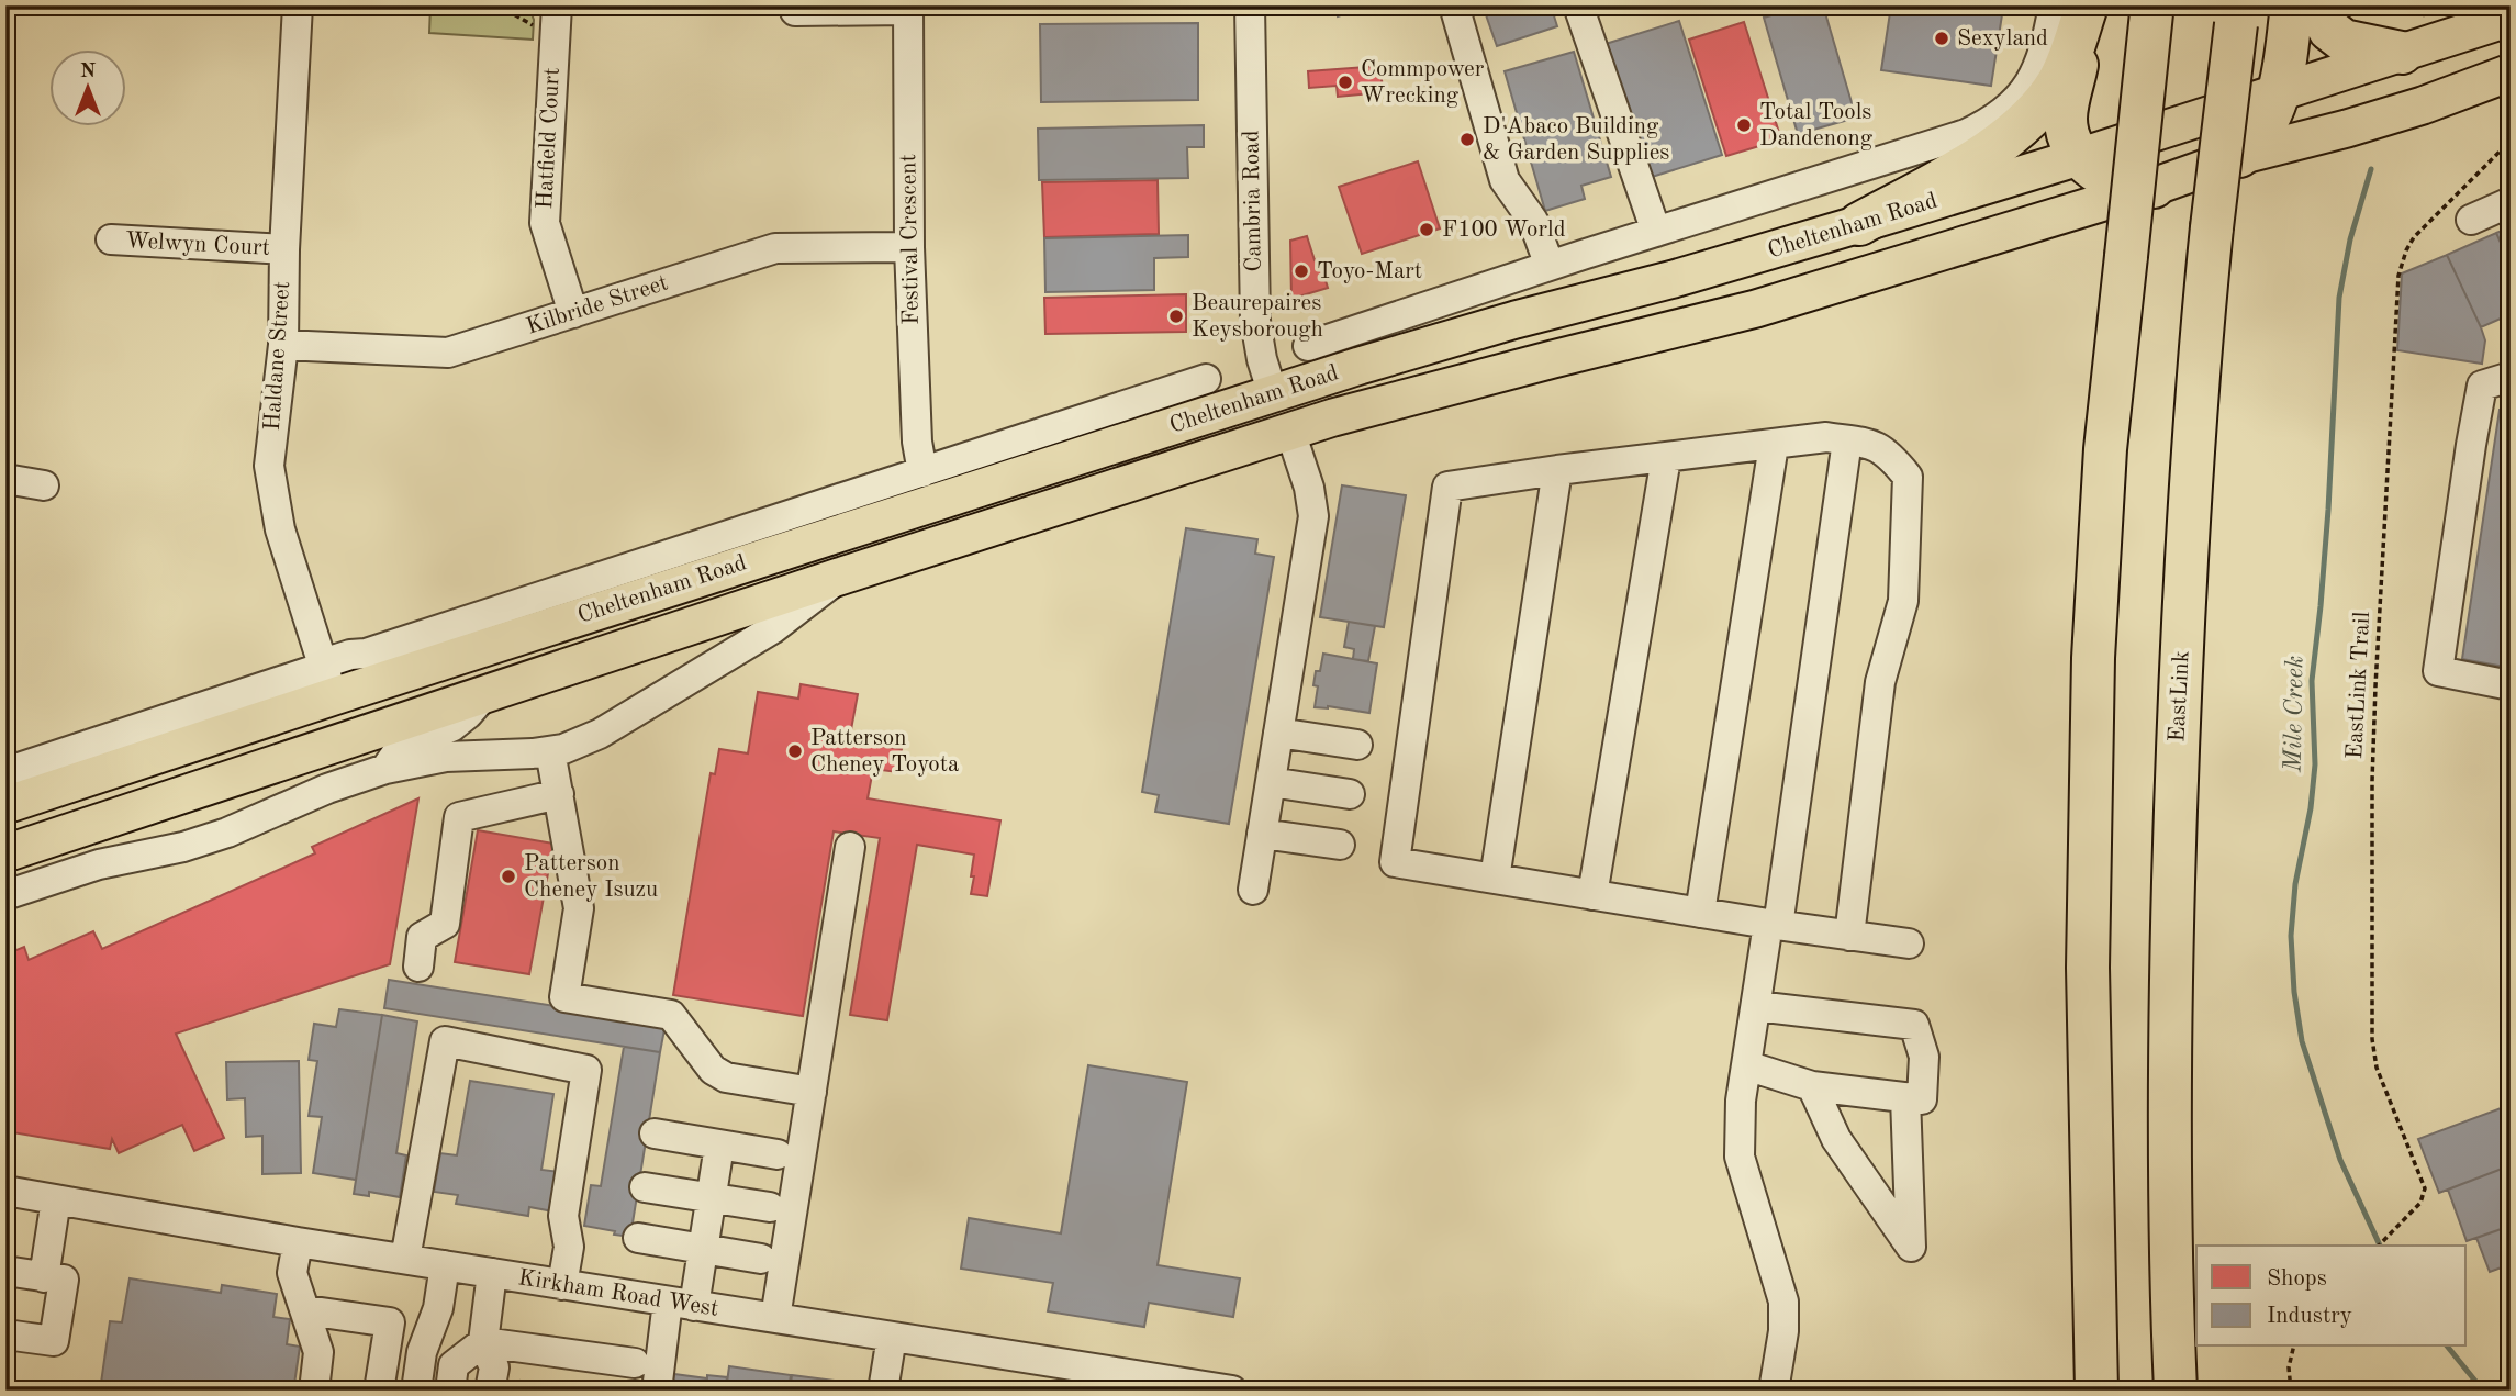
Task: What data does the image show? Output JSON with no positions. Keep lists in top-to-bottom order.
{
  "streets": {
    "highway": ["EastLink"],
    "main road": ["Cheltenham Road"],
    "street": [
      "Hatfield Court",
      "Cambria Road",
      "Festival Crescent",
      "Welwyn Court",
      "Kilbride Street",
      "Haldane Street",
      "Kirkham Road West"
    ],
    "path": ["EastLink Trail"]
  },
  "crossings": [
    ["Hatfield Court", "Kilbride Street"],
    ["Cambria Road", "Cheltenham Road"],
    ["Cheltenham Road", "Festival Crescent"],
    ["Cheltenham Road", "Haldane Street"],
    ["Festival Crescent", "Kilbride Street"],
    ["Welwyn Court", "Haldane Street"],
    ["Kilbride Street", "Haldane Street"]
  ],
  "water": ["Mile Creek"],
  "places": [
    "Sexyland",
    "Commpower Wrecking",
    "Total Tools Dandenong",
    "D'Abaco Building & Garden Supplies",
    "F100 World",
    "Toyo-Mart",
    "Beaurepaires Keysborough",
    "Patterson Cheney Toyota",
    "Patterson Cheney Isuzu"
  ],
  "legend": ["Shops", "Industry"],
  "north": "top"
}
